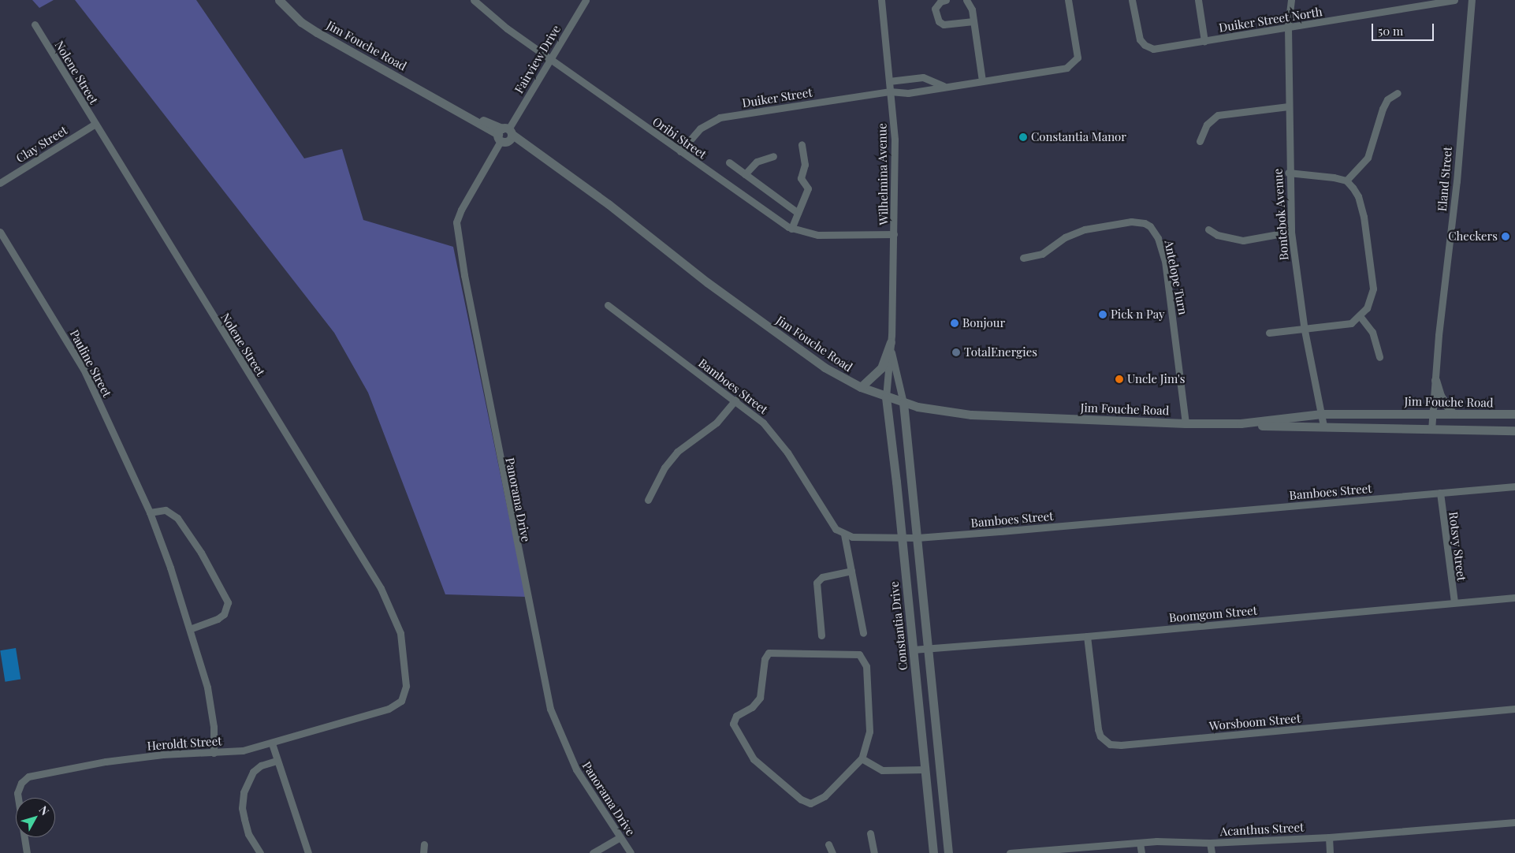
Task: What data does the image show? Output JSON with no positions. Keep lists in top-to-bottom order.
{
  "streets": {
    "street": [
      "Duiker Street North",
      "Jim Fouche Road",
      "Fairview Drive",
      "Nolene Street",
      "Duiker Street",
      "Oribi Street",
      "Clay Street",
      "Wilhelmina Avenue",
      "Eland Street",
      "Bontebok Avenue",
      "Antelope Turn",
      "Pauline Street",
      "Bamboes Street",
      "Panorama Drive",
      "Rotsvy Street",
      "Boomgom Street",
      "Constantia Drive",
      "Worsboom Street",
      "Heroldt Street",
      "Acanthus Street"
    ]
  },
  "crossings": [
    ["Duiker Street North", "Bontebok Avenue"],
    ["Jim Fouche Road", "Fairview Drive"],
    ["Jim Fouche Road", "Wilhelmina Avenue"],
    ["Jim Fouche Road", "Eland Street"],
    ["Jim Fouche Road", "Bontebok Avenue"],
    ["Jim Fouche Road", "Antelope Turn"],
    ["Jim Fouche Road", "Panorama Drive"],
    ["Jim Fouche Road", "Constantia Drive"],
    ["Fairview Drive", "Oribi Street"],
    ["Fairview Drive", "Panorama Drive"],
    ["Nolene Street", "Clay Street"],
    ["Nolene Street", "Heroldt Street"],
    ["Duiker Street", "Oribi Street"],
    ["Duiker Street", "Wilhelmina Avenue"],
    ["Oribi Street", "Wilhelmina Avenue"],
    ["Wilhelmina Avenue", "Constantia Drive"],
    ["Pauline Street", "Heroldt Street"],
    ["Bamboes Street", "Rotsvy Street"],
    ["Bamboes Street", "Constantia Drive"],
    ["Rotsvy Street", "Boomgom Street"],
    ["Boomgom Street", "Constantia Drive"],
    ["Boomgom Street", "Worsboom Street"]
  ],
  "places": [
    "Constantia Manor",
    "Checkers",
    "Pick n Pay",
    "Bonjour",
    "TotalEnergies",
    "Uncle Jim's"
  ],
  "scale_bar": "50 m",
  "north": "top right"
}
